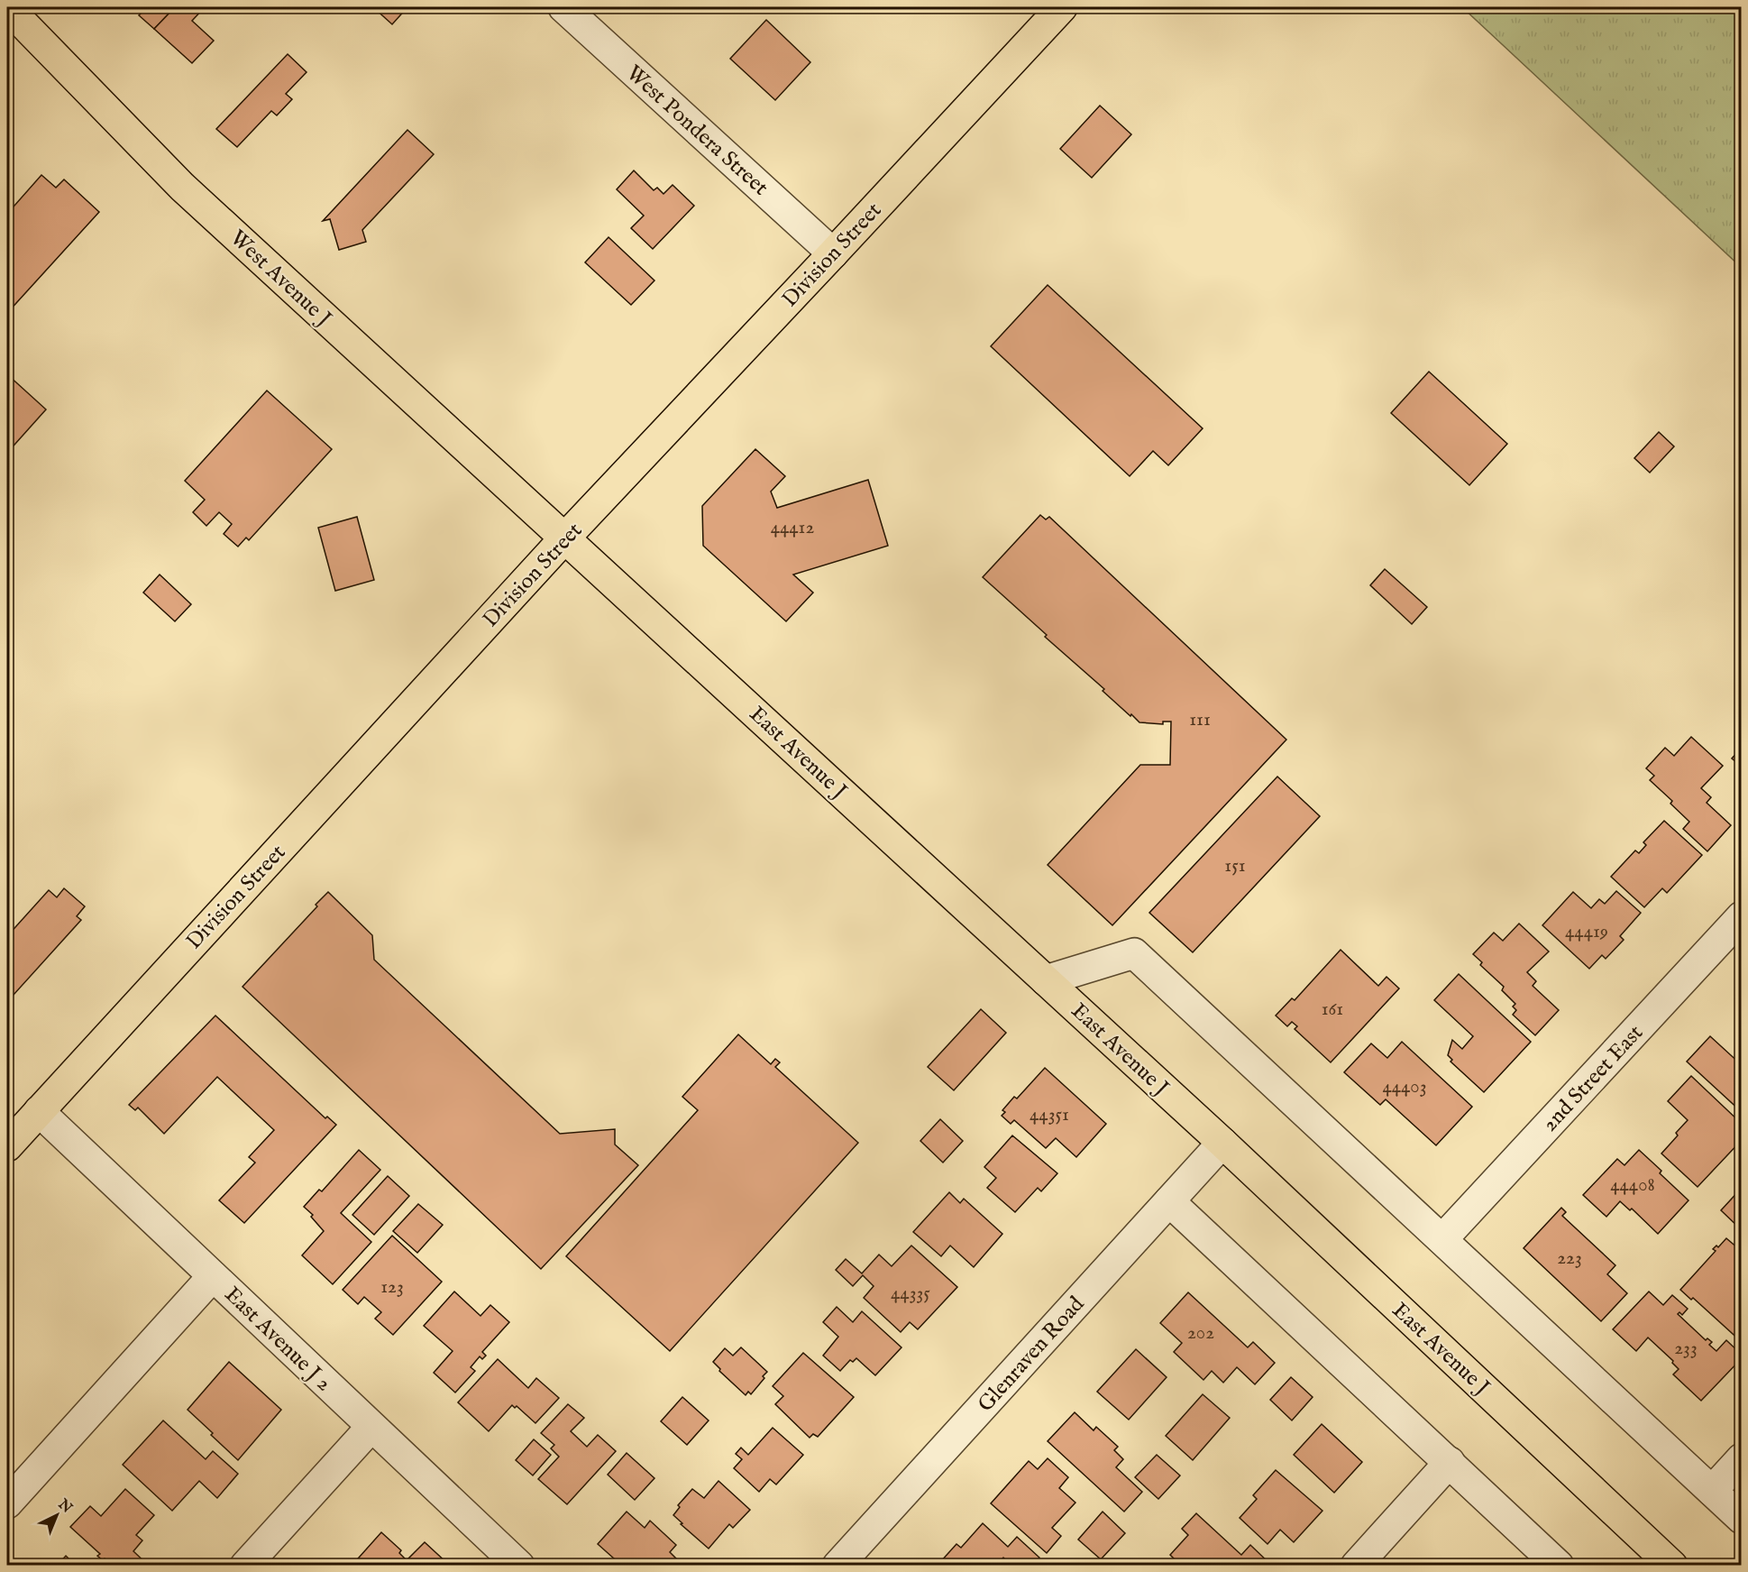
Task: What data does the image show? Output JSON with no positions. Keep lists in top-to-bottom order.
{
  "streets": {
    "main road": ["Division Street", "West Avenue J", "East Avenue J"],
    "street": [
      "West Pondera Street",
      "2nd Street East",
      "East Avenue J 2",
      "Glenraven Road"
    ]
  },
  "crossings": [
    ["West Pondera Street", "Division Street"],
    ["Division Street", "West Avenue J"],
    ["Division Street", "East Avenue J"],
    ["Division Street", "East Avenue J 2"],
    ["West Avenue J", "East Avenue J"],
    ["East Avenue J", "Glenraven Road"]
  ],
  "house_numbers": [
    "44412",
    "111",
    "151",
    "44419",
    "161",
    "44403",
    "44351",
    "44408",
    "223",
    "123",
    "44335",
    "202",
    "233"
  ],
  "north": "top right"
}
